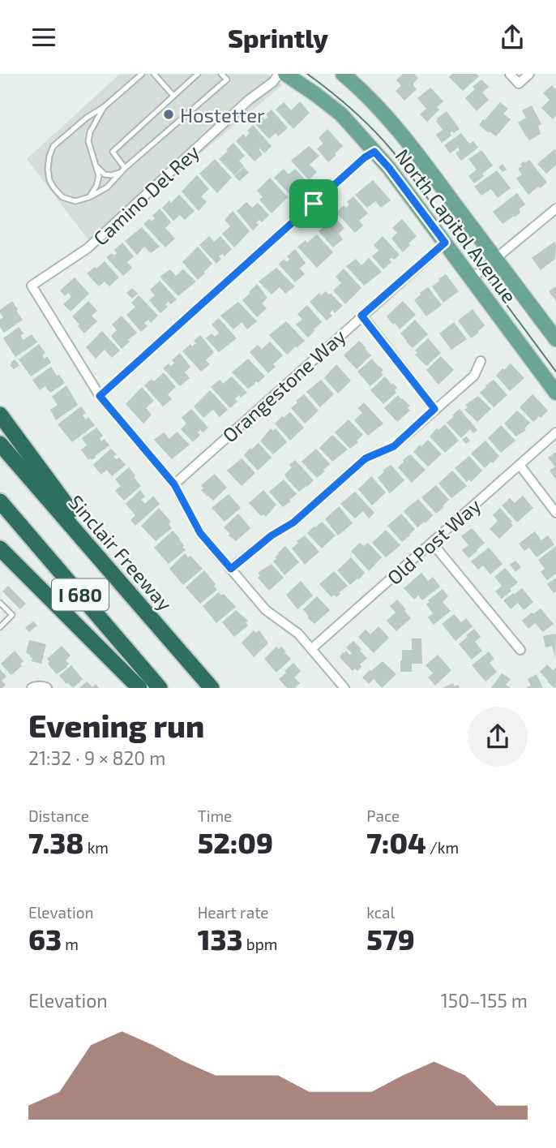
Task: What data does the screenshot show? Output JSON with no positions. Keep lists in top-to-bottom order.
{
  "streets": {
    "highway": ["Sinclair Freeway", "I 680"],
    "main road": ["North Capitol Avenue"],
    "street": ["Camino Del Rey", "Orangestone Way", "Old Post Way"]
  },
  "crossings": [
    ["North Capitol Avenue", "Orangestone Way"]
  ],
  "places": ["Hostetter"],
  "page": {
    "header": "Sprintly",
    "heading": ["Evening run", "21:32 · 9 × 820 m"],
    "stats": [
      ["Distance", "7.38 km"],
      ["Time", "52:09"],
      ["Pace", "7:04 /km"],
      ["Elevation", "63 m"],
      ["Heart rate", "133 bpm"],
      ["kcal", "579"]
    ],
    "chart": ["Elevation", "150–155 m"]
  }
}
